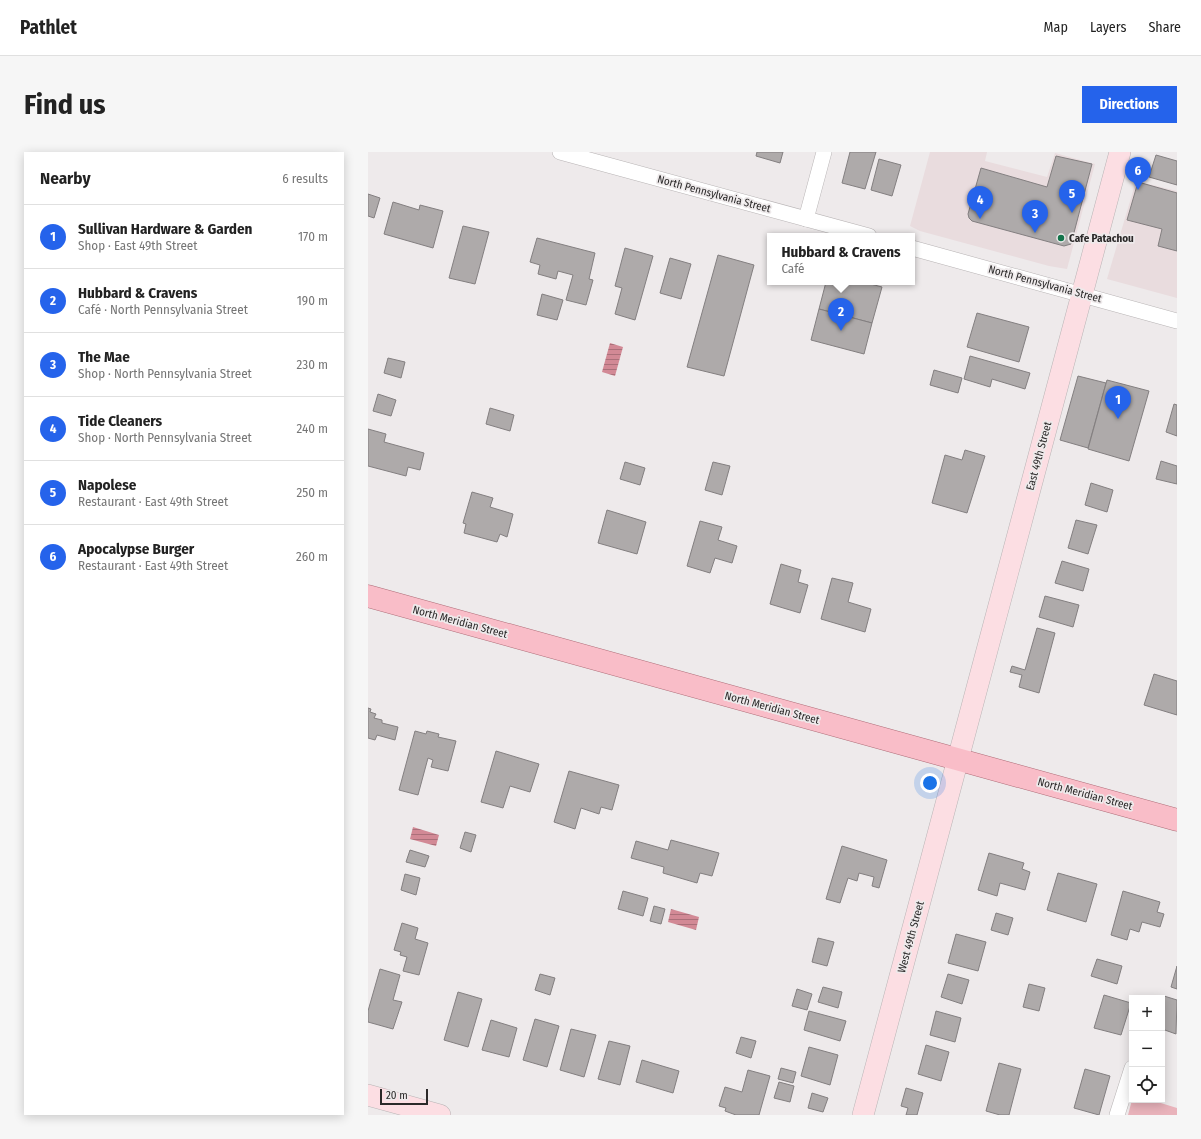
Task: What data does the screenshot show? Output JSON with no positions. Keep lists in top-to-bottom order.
{
  "streets": {
    "main road": ["North Meridian Street"],
    "street": ["North Pennsylvania Street", "East 49th Street", "West 49th Street"]
  },
  "crossings": [
    ["North Pennsylvania Street", "East 49th Street"],
    ["East 49th Street", "North Meridian Street"],
    ["East 49th Street", "West 49th Street"],
    ["North Meridian Street", "West 49th Street"]
  ],
  "places": ["Cafe Patachou"],
  "scale_bar": "20 m",
  "page": {
    "header": "Pathlet",
    "nav": ["Map", "Layers", "Share"],
    "buttons": "Directions",
    "title": "Find us",
    "heading": ["Nearby", "6 results"],
    "pins": [
      "6",
      "5",
      "4",
      "3",
      "2",
      "1"
    ],
    "list": [
      {
        "mark": "1",
        "name": "Sullivan Hardware & Garden",
        "note": "Shop · East 49th Street",
        "value": "170 m"
      },
      {
        "mark": "2",
        "name": "Hubbard & Cravens",
        "note": "Café · North Pennsylvania Street",
        "value": "190 m"
      },
      {
        "mark": "3",
        "name": "The Mae",
        "note": "Shop · North Pennsylvania Street",
        "value": "230 m"
      },
      {
        "mark": "4",
        "name": "Tide Cleaners",
        "note": "Shop · North Pennsylvania Street",
        "value": "240 m"
      },
      {
        "mark": "5",
        "name": "Napolese",
        "note": "Restaurant · East 49th Street",
        "value": "250 m"
      },
      {
        "mark": "6",
        "name": "Apocalypse Burger",
        "note": "Restaurant · East 49th Street",
        "value": "260 m"
      }
    ],
    "popup": ["Hubbard & Cravens", "Café"],
    "map_buttons": ["+", "−"],
    "scale": "20 m"
  }
}
